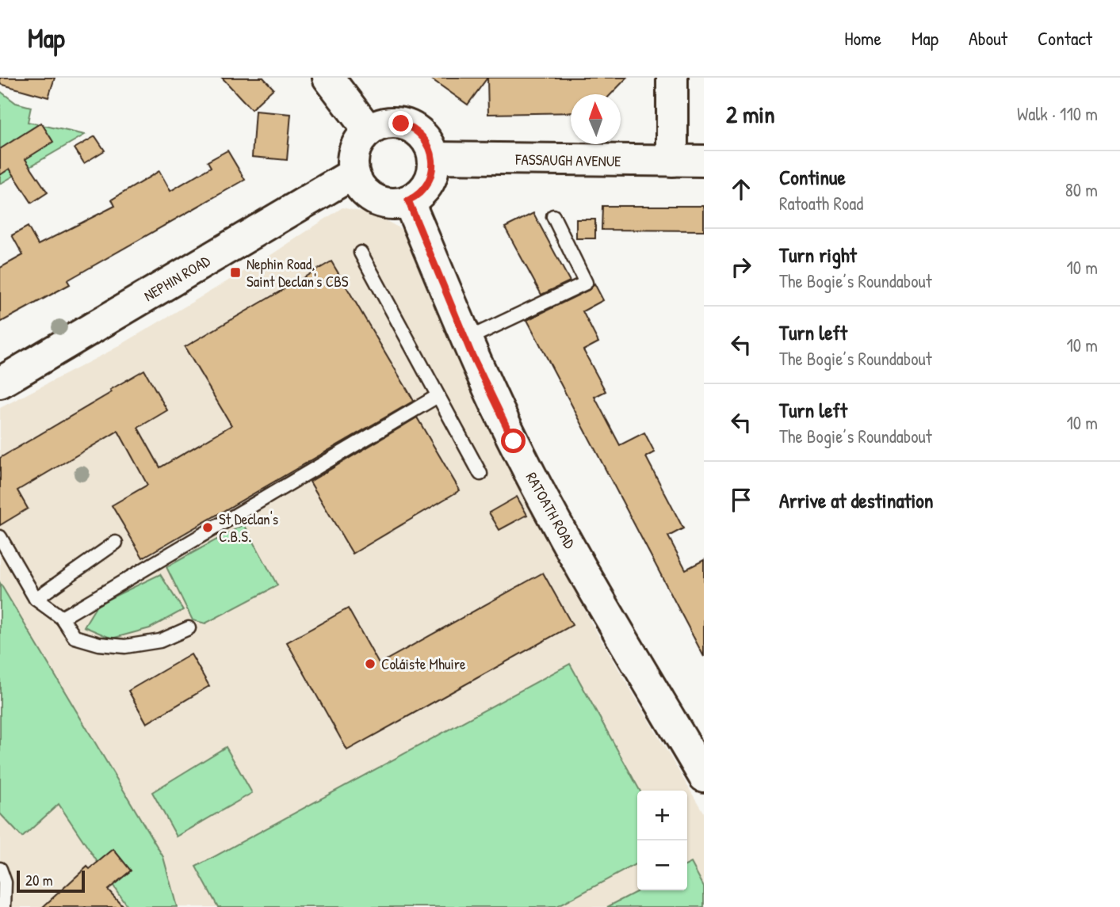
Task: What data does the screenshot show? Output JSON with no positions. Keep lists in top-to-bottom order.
{
  "streets": {
    "main road": ["FASSAUGH AVENUE", "NEPHIN ROAD", "RATOATH ROAD"]
  },
  "crossings": [
    ["FASSAUGH AVENUE", "NEPHIN ROAD"],
    ["FASSAUGH AVENUE", "RATOATH ROAD"],
    ["NEPHIN ROAD", "RATOATH ROAD"]
  ],
  "places": {
    "transit": ["Nephin Road, Saint Declan's CBS"],
    "other": ["St Declan's C.B.S.", "Coláiste Mhuire"]
  },
  "scale_bar": "20 m",
  "north": "top",
  "page": {
    "header": "Map",
    "nav": [
      "Home",
      "Map",
      "About",
      "Contact"
    ],
    "heading": ["2 min", "Walk · 110 m"],
    "list": [
      ["Continue", "Ratoath Road", "80 m"],
      ["Turn right", "The Bogie’s Roundabout", "10 m"],
      ["Turn left", "The Bogie’s Roundabout", "10 m"],
      ["Turn left", "The Bogie’s Roundabout", "10 m"],
      "Arrive at destination"
    ],
    "map_buttons": ["+", "−"],
    "scale": "20 m"
  }
}
